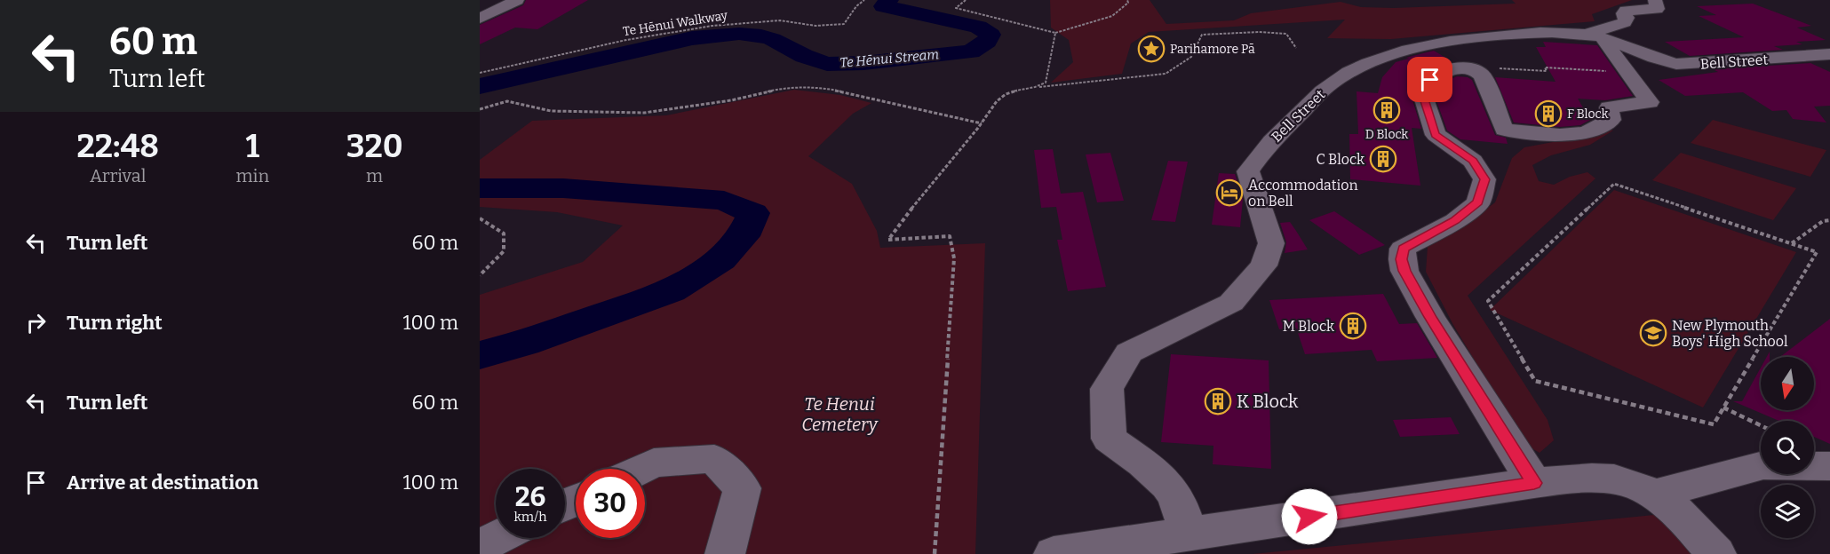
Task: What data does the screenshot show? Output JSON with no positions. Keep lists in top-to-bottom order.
{
  "streets": {
    "street": ["Bell Street"],
    "path": ["Te Hēnui Walkway"]
  },
  "water": ["Te Hēnui Stream"],
  "parks": ["Te Henui Cemetery"],
  "places": {
    "place": ["Parihamore Pā"],
    "building": [
      "D Block",
      "F Block",
      "C Block",
      "M Block",
      "K Block"
    ],
    "hotel": ["Accommodation on Bell"],
    "school or university": ["New Plymouth Boys' High School"]
  },
  "north": "bottom",
  "page": {
    "turn": ["60 m", "Turn left"],
    "eta": [
      "22:48",
      "Arrival",
      "1",
      "min",
      "320",
      "m"
    ],
    "list": [
      {
        "name": "Turn left",
        "value": "60 m"
      },
      {
        "name": "Turn right",
        "value": "100 m"
      },
      {
        "name": "Turn left",
        "value": "60 m"
      },
      {
        "name": "Arrive at destination",
        "value": "100 m"
      }
    ],
    "speed": "26 km/h",
    "limit": "30"
  }
}
